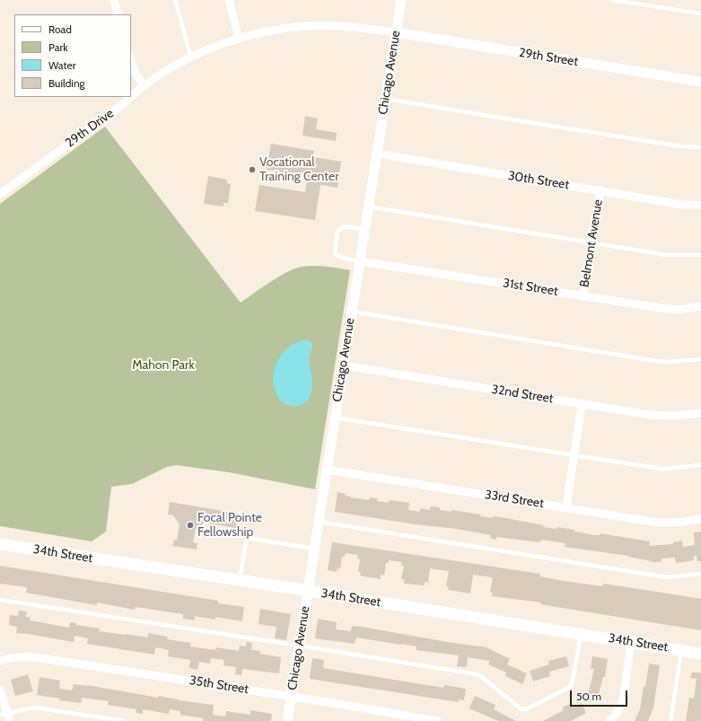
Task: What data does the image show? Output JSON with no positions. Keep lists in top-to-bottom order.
{
  "streets": {
    "main road": ["34th Street"],
    "street": [
      "29th Street",
      "Chicago Avenue",
      "29th Drive",
      "30th Street",
      "Belmont Avenue",
      "31st Street",
      "32nd Street",
      "33rd Street",
      "35th Street"
    ]
  },
  "crossings": [
    ["29th Street", "Chicago Avenue"],
    ["29th Street", "29th Drive"],
    ["Chicago Avenue", "29th Drive"],
    ["Chicago Avenue", "30th Street"],
    ["Chicago Avenue", "31st Street"],
    ["Chicago Avenue", "32nd Street"],
    ["Chicago Avenue", "33rd Street"],
    ["Chicago Avenue", "34th Street"],
    ["Chicago Avenue", "35th Street"],
    ["30th Street", "Belmont Avenue"],
    ["Belmont Avenue", "31st Street"]
  ],
  "parks": ["Mahon Park"],
  "places": ["Vocational Training Center", "Focal Pointe Fellowship"],
  "legend": [
    "Road",
    "Park",
    "Water",
    "Building"
  ],
  "scale_bar": "50 m"
}
